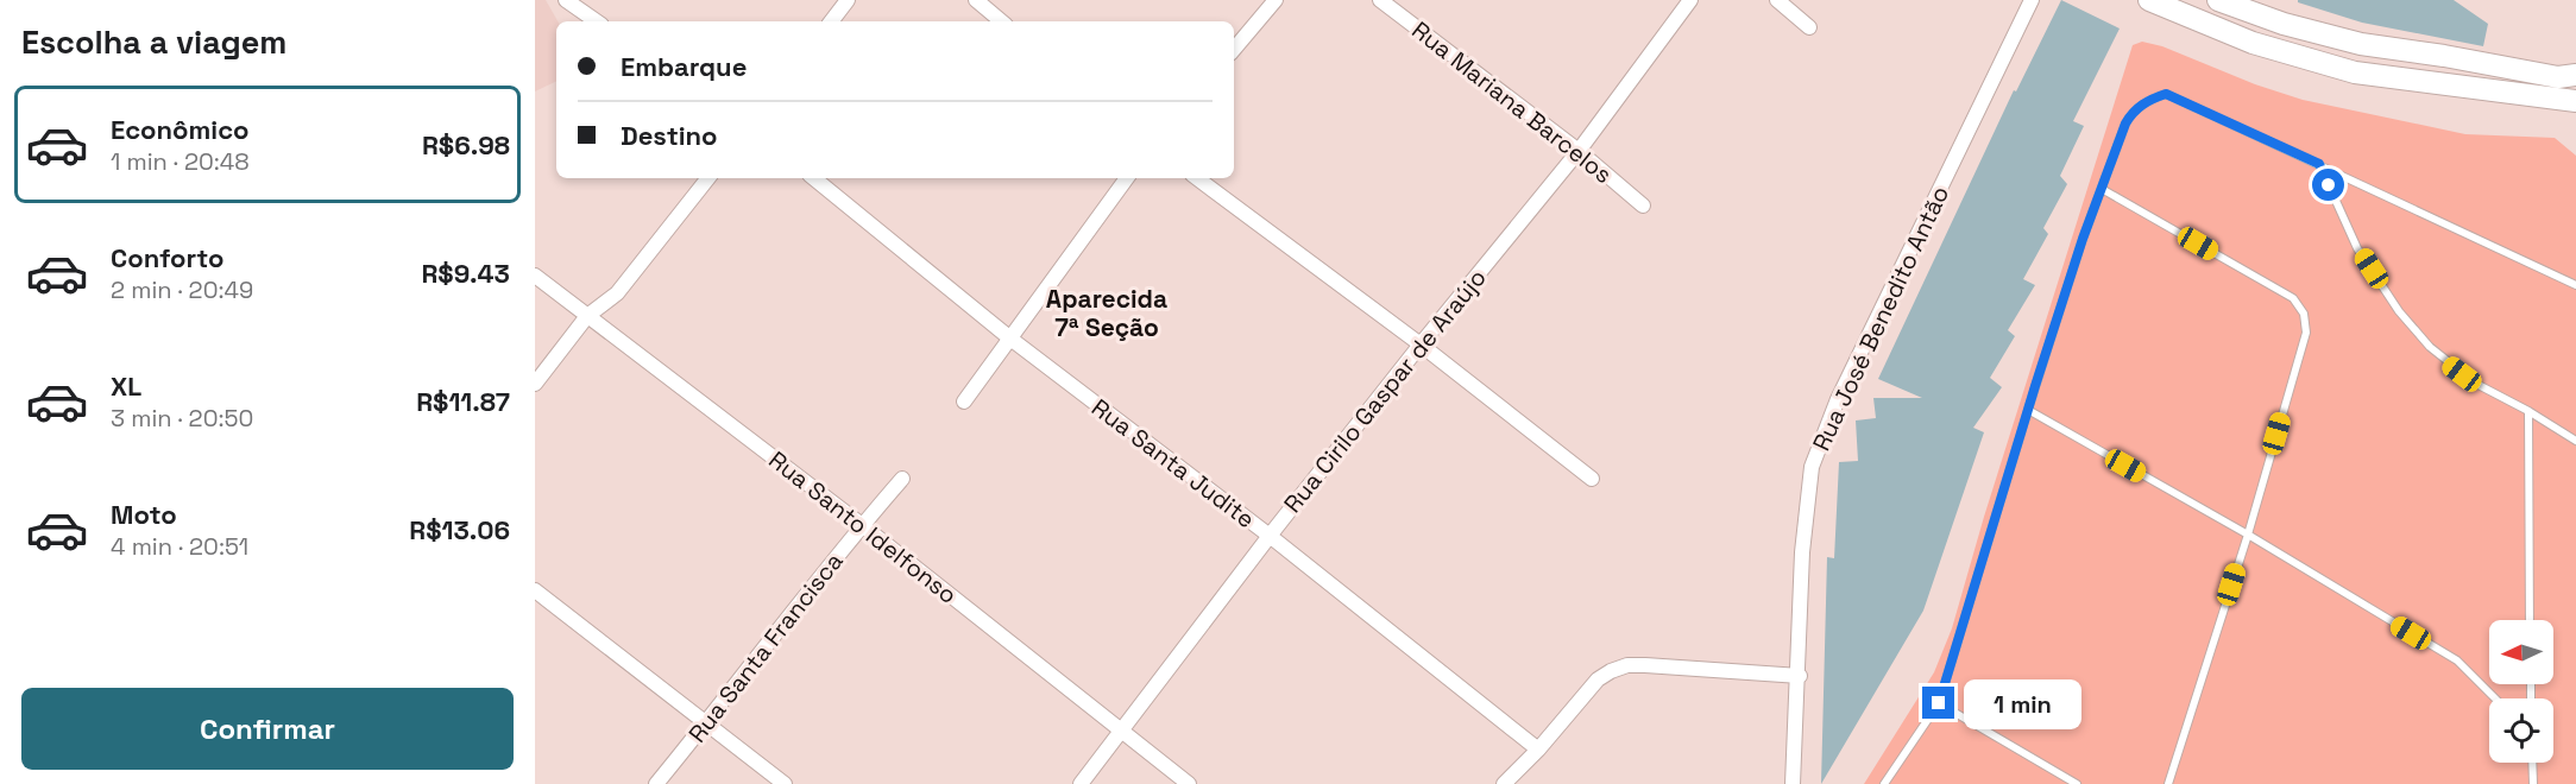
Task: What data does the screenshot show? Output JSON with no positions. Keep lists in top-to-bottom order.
{
  "streets": {
    "street": [
      "Rua Mariana Barcelos",
      "Rua José Benedito Antão",
      "Rua Cirilo Gaspar de Araújo",
      "Rua Santa Judite",
      "Rua Santo Idelfonso",
      "Rua Santa Francisca"
    ]
  },
  "crossings": [
    ["Rua Mariana Barcelos", "Rua Cirilo Gaspar de Araújo"],
    ["Rua Cirilo Gaspar de Araújo", "Rua Santa Judite"],
    ["Rua Cirilo Gaspar de Araújo", "Rua Santo Idelfonso"],
    ["Rua Santo Idelfonso", "Rua Santa Francisca"]
  ],
  "districts": ["Aparecida 7ª Seção"],
  "north": "left",
  "page": {
    "heading": "Escolha a viagem",
    "banner": ["Embarque", "Destino"],
    "list": [
      {
        "name": "Econômico",
        "note": "1 min · 20:48",
        "value": "R$6.98"
      },
      {
        "name": "Conforto",
        "note": "2 min · 20:49",
        "value": "R$9.43"
      },
      {
        "name": "XL",
        "note": "3 min · 20:50",
        "value": "R$11.87"
      },
      {
        "name": "Moto",
        "note": "4 min · 20:51",
        "value": "R$13.06"
      }
    ],
    "buttons": "Confirmar",
    "bubble": "1 min"
  }
}
